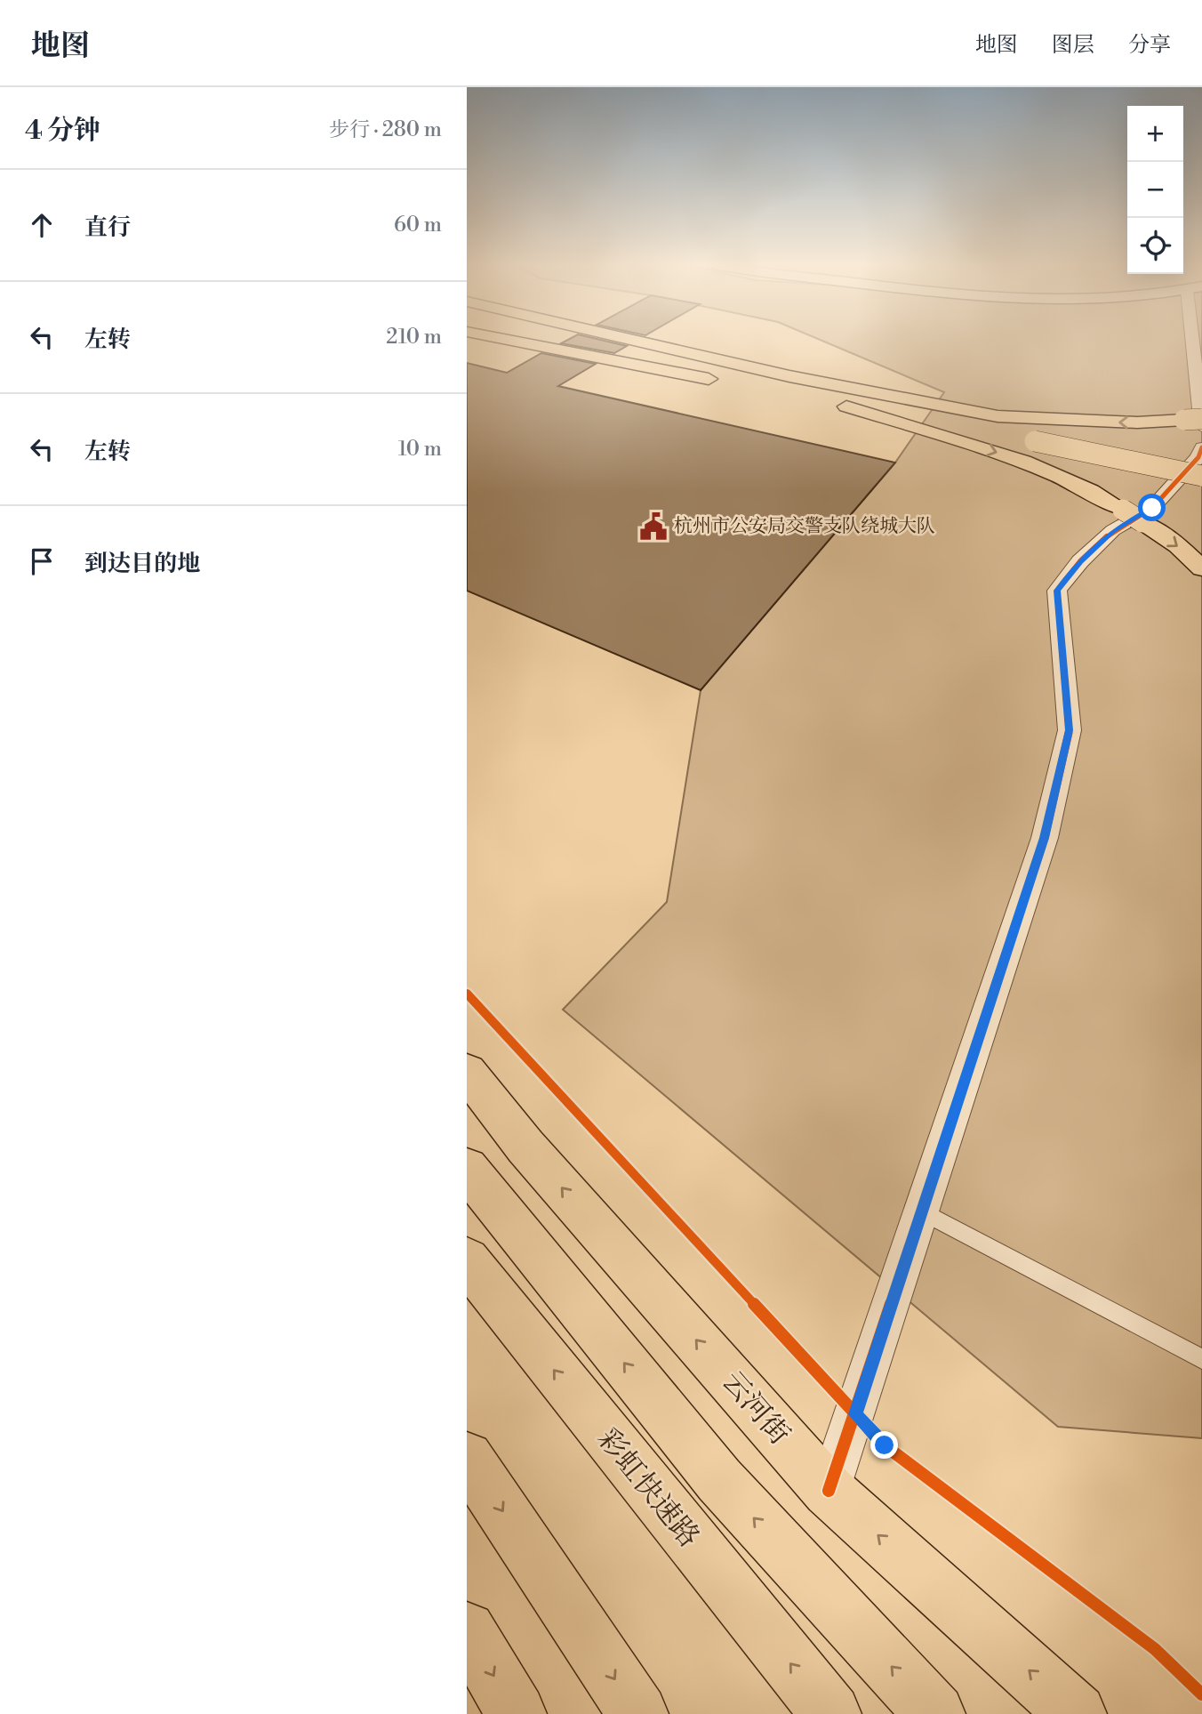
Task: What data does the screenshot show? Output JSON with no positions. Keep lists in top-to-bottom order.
{
  "streets": {
    "highway": ["云河街", "彩虹快速路"]
  },
  "places": {
    "public building": ["杭州市公安局交警支队绕城大队"]
  },
  "page": {
    "header": "地图",
    "nav": ["地图", "图层", "分享"],
    "heading": ["4 分钟", "步行 · 280 m"],
    "map_buttons": ["+", "−"],
    "list": [
      ["直行", "60 m"],
      ["左转", "210 m"],
      ["左转", "10 m"],
      "到达目的地"
    ]
  }
}
